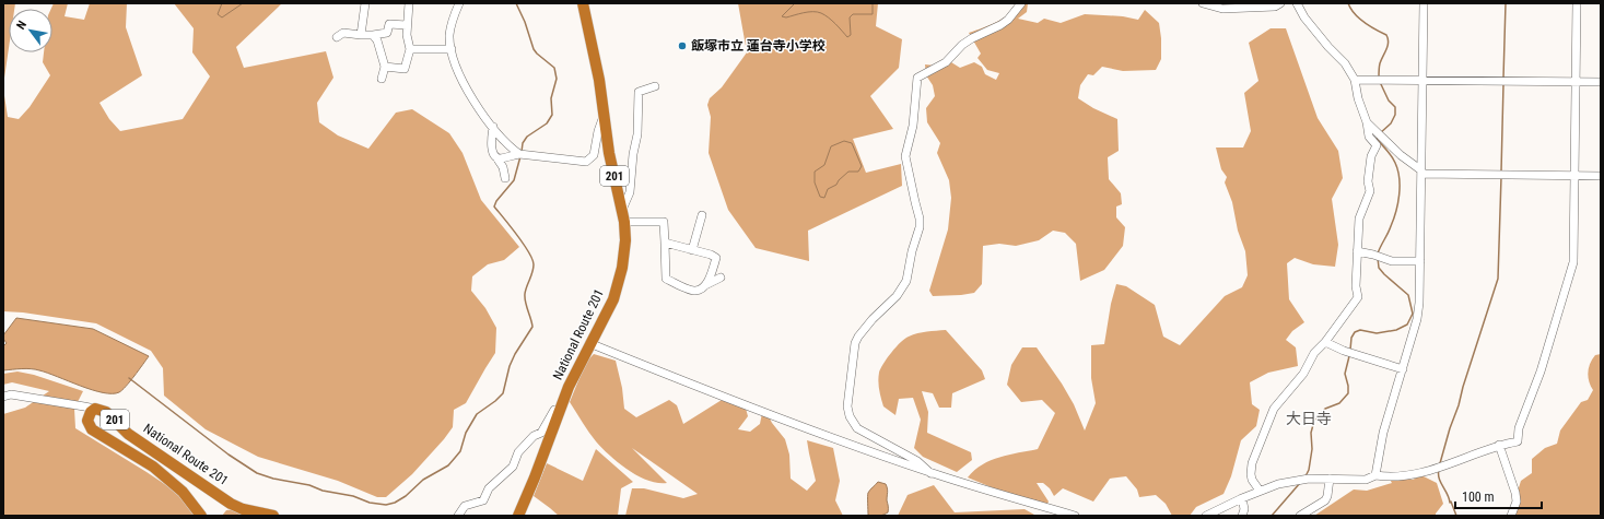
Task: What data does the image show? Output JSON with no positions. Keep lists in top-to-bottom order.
{
  "streets": {
    "highway": ["201", "National Route 201"]
  },
  "crossings": [
    ["201", "National Route 201"]
  ],
  "districts": ["大日寺"],
  "places": ["飯塚市立 蓮台寺小学校"],
  "scale_bar": "100 m",
  "north": "top left"
}
